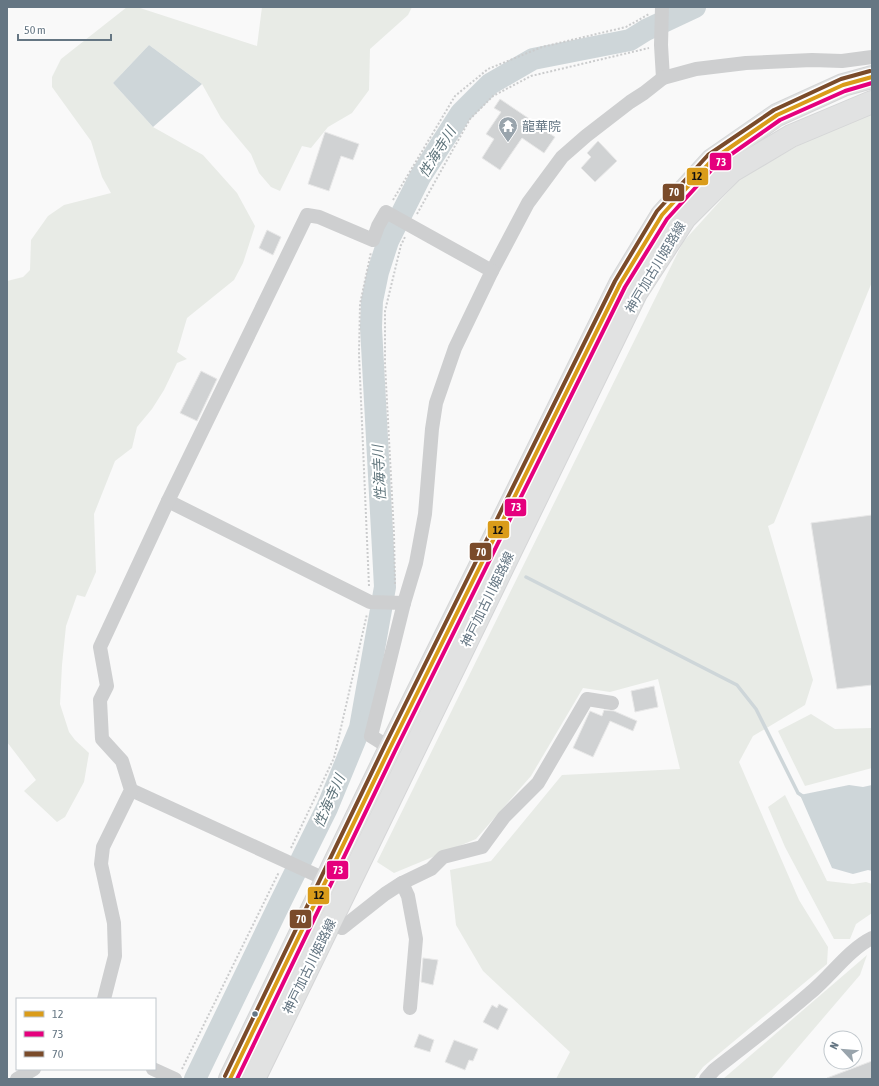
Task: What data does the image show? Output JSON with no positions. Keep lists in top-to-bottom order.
{
  "streets": {
    "main road": ["神戸加古川姫路線"]
  },
  "water": ["性海寺川"],
  "places": {
    "temple": ["龍華院"]
  },
  "lines": ["transit line 70", "transit line 12", "transit line 73"],
  "legend": ["12", "73", "70"],
  "scale_bar": "50 m",
  "north": "top left"
}
